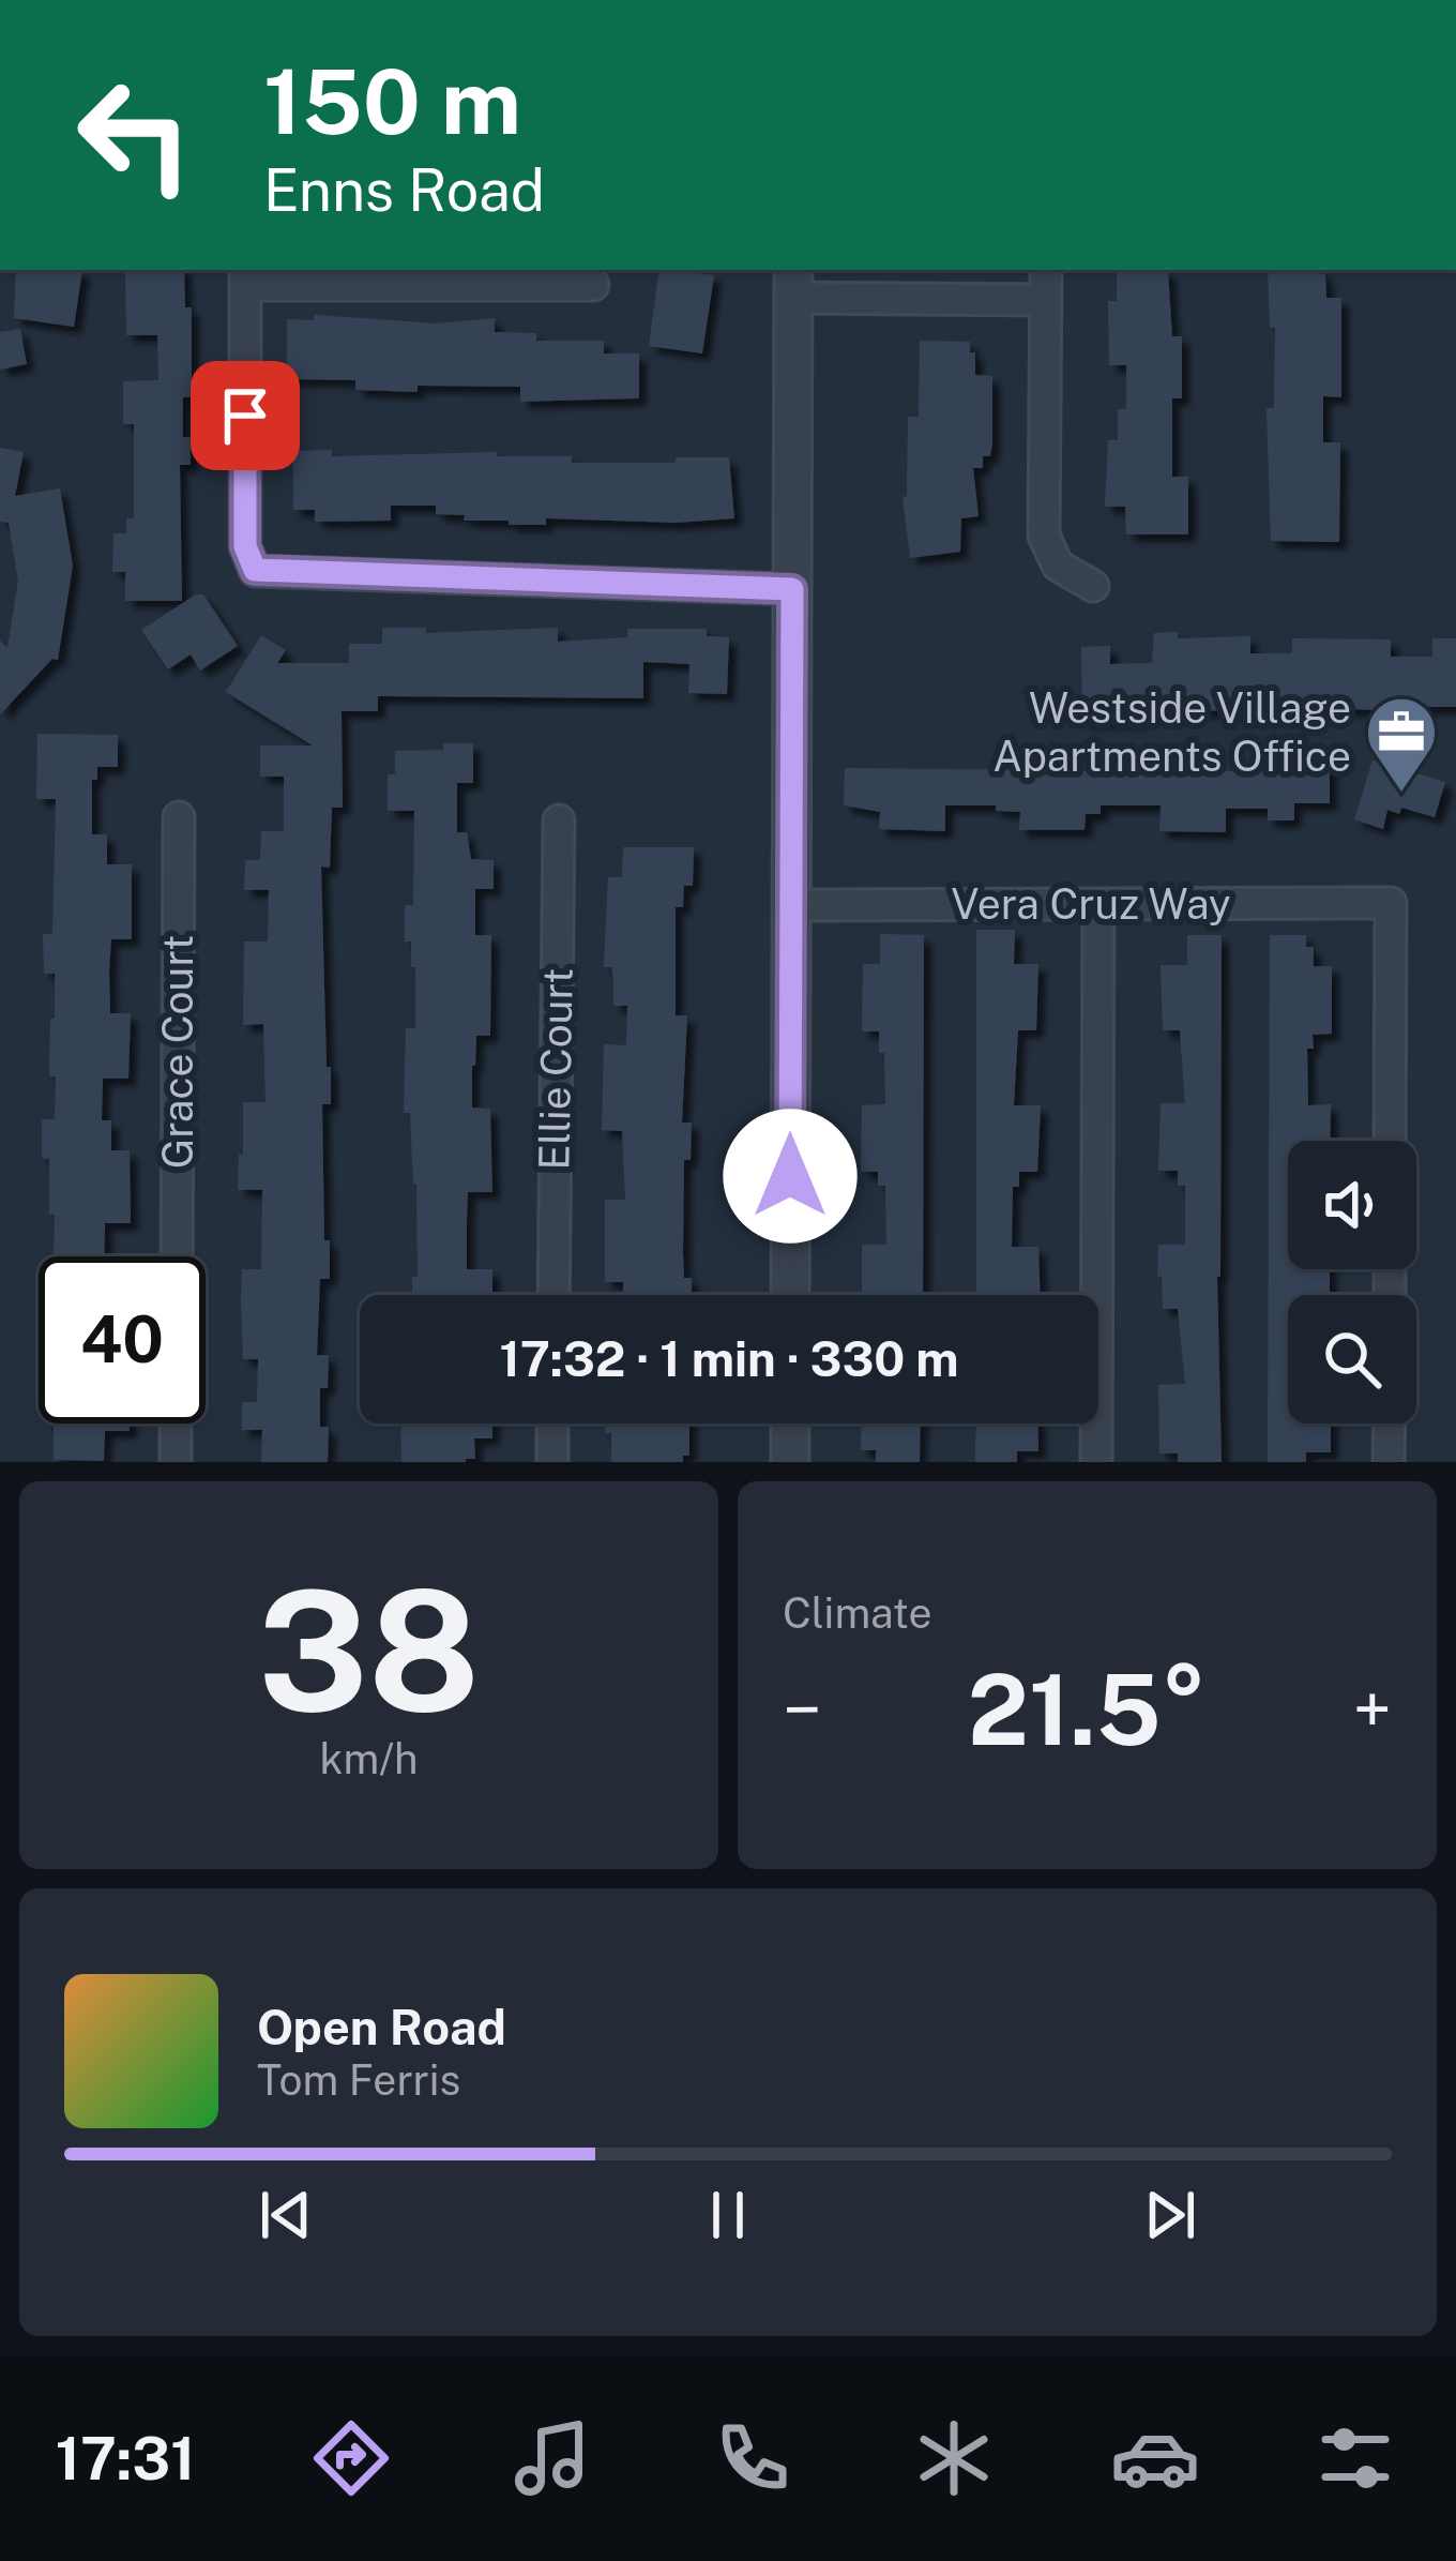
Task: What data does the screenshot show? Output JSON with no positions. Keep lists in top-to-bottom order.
{
  "streets": {
    "street": ["Vera Cruz Way", "Grace Court", "Ellie Court"]
  },
  "places": {
    "office": ["Westside Village Apartments Office"]
  },
  "page": {
    "turn": ["150 m", "Enns Road"],
    "limit": "40",
    "trip": "17:32 · 1 min · 330 m",
    "tile": [
      ["38", "km/h"],
      "Climate"
    ],
    "heat": ["−", "21.5°", "+"],
    "song": ["Open Road", "Tom Ferris"],
    "tabs": "17:31"
  }
}
